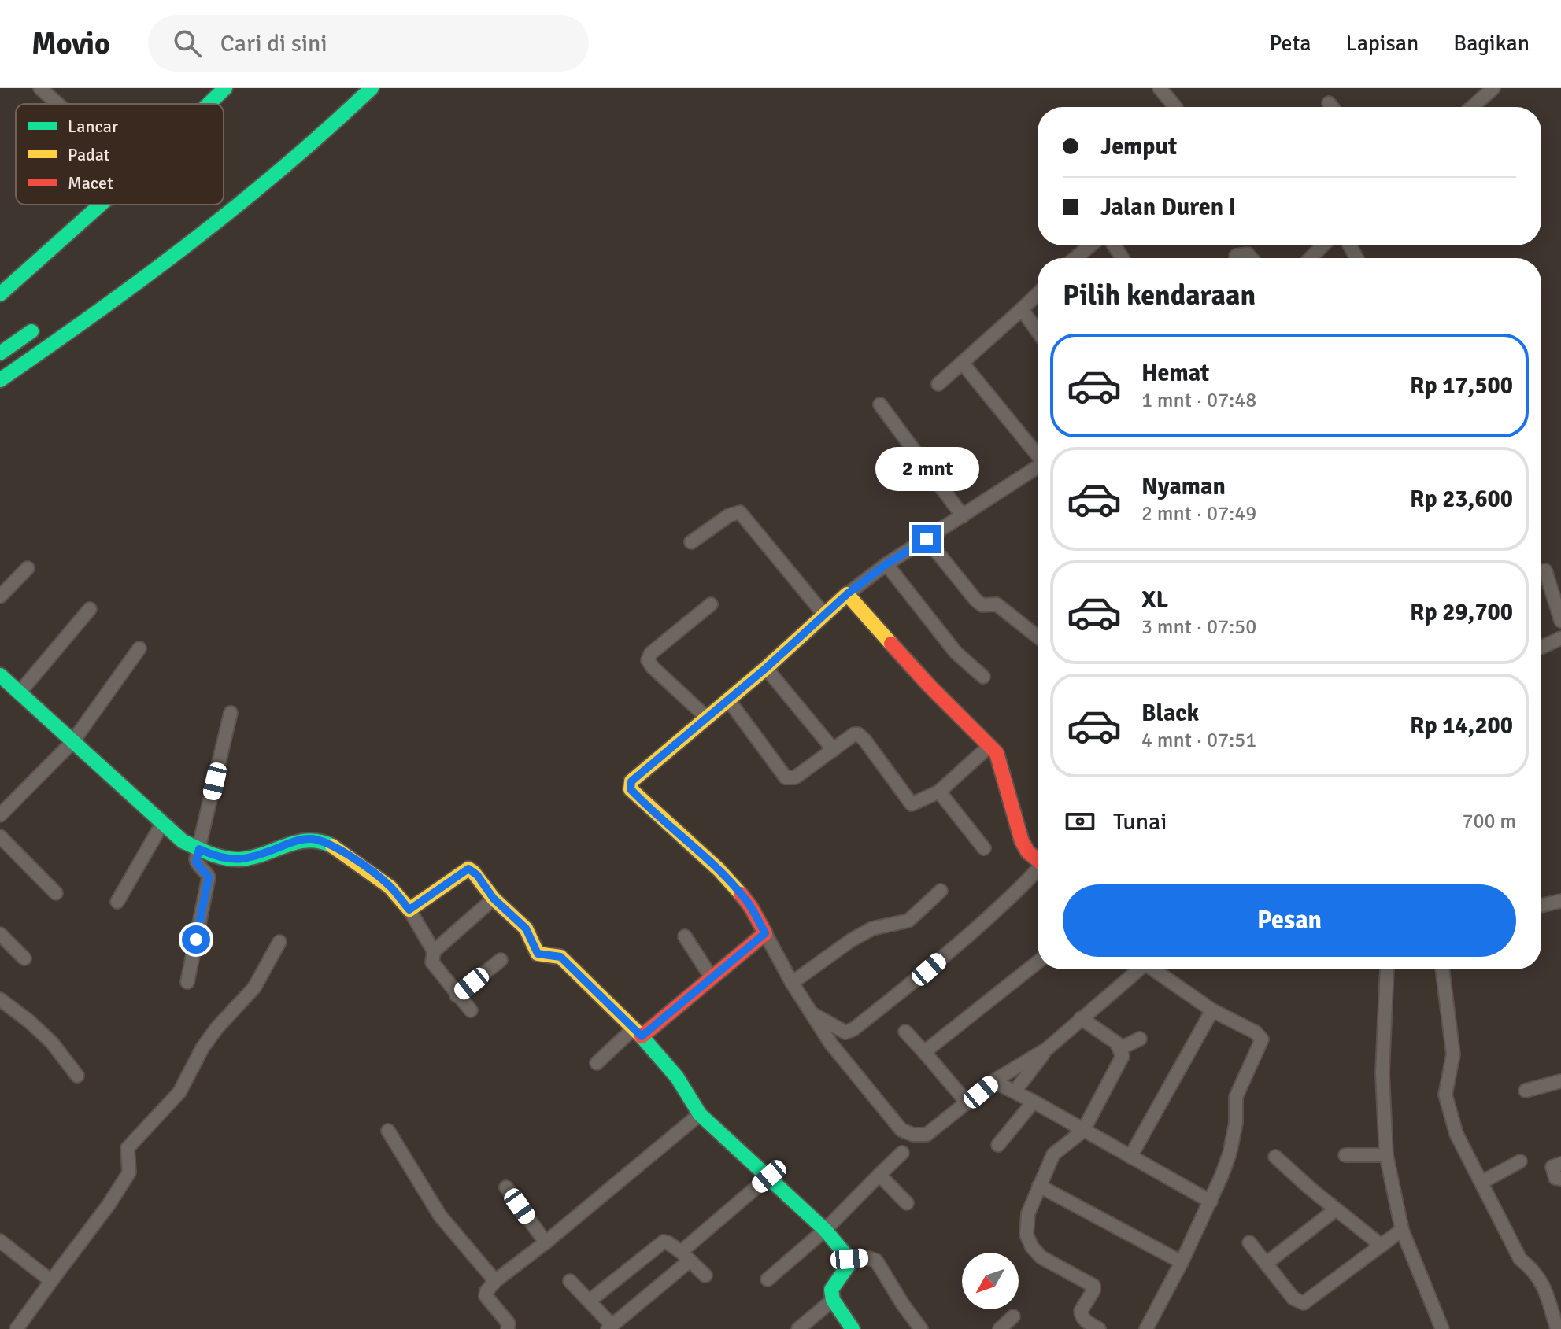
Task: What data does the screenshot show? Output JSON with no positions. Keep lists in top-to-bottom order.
{
  "legend": ["Lancar", "Padat", "Macet"],
  "north": "bottom left",
  "page": {
    "header": "Movio",
    "search": "Cari di sini",
    "nav": ["Peta", "Lapisan", "Bagikan"],
    "banner": ["Jemput", "Jalan Duren I"],
    "heading": "Pilih kendaraan",
    "list": [
      {
        "name": "Hemat",
        "note": "1 mnt · 07:48",
        "value": "Rp 17,500"
      },
      {
        "name": "Nyaman",
        "note": "2 mnt · 07:49",
        "value": "Rp 23,600"
      },
      {
        "name": "XL",
        "note": "3 mnt · 07:50",
        "value": "Rp 29,700"
      },
      {
        "name": "Black",
        "note": "4 mnt · 07:51",
        "value": "Rp 14,200"
      }
    ],
    "bubble": "2 mnt",
    "pay": ["Tunai", "700 m"],
    "buttons": "Pesan"
  }
}
